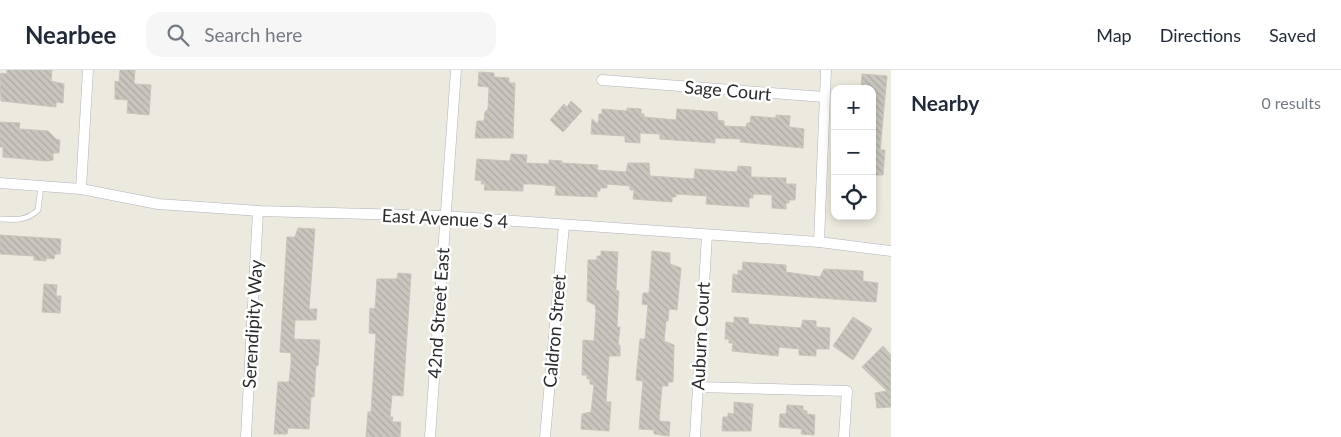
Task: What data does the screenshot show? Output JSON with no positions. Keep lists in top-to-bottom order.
{
  "streets": {
    "street": [
      "Sage Court",
      "East Avenue S 4",
      "42nd Street East",
      "Serendipity Way",
      "Caldron Street",
      "Auburn Court"
    ]
  },
  "crossings": [
    ["East Avenue S 4", "42nd Street East"],
    ["East Avenue S 4", "Serendipity Way"],
    ["East Avenue S 4", "Caldron Street"],
    ["East Avenue S 4", "Auburn Court"]
  ],
  "page": {
    "header": "Nearbee",
    "search": "Search here",
    "nav": ["Map", "Directions", "Saved"],
    "heading": ["Nearby", "0 results"],
    "map_buttons": ["+", "−"]
  }
}
